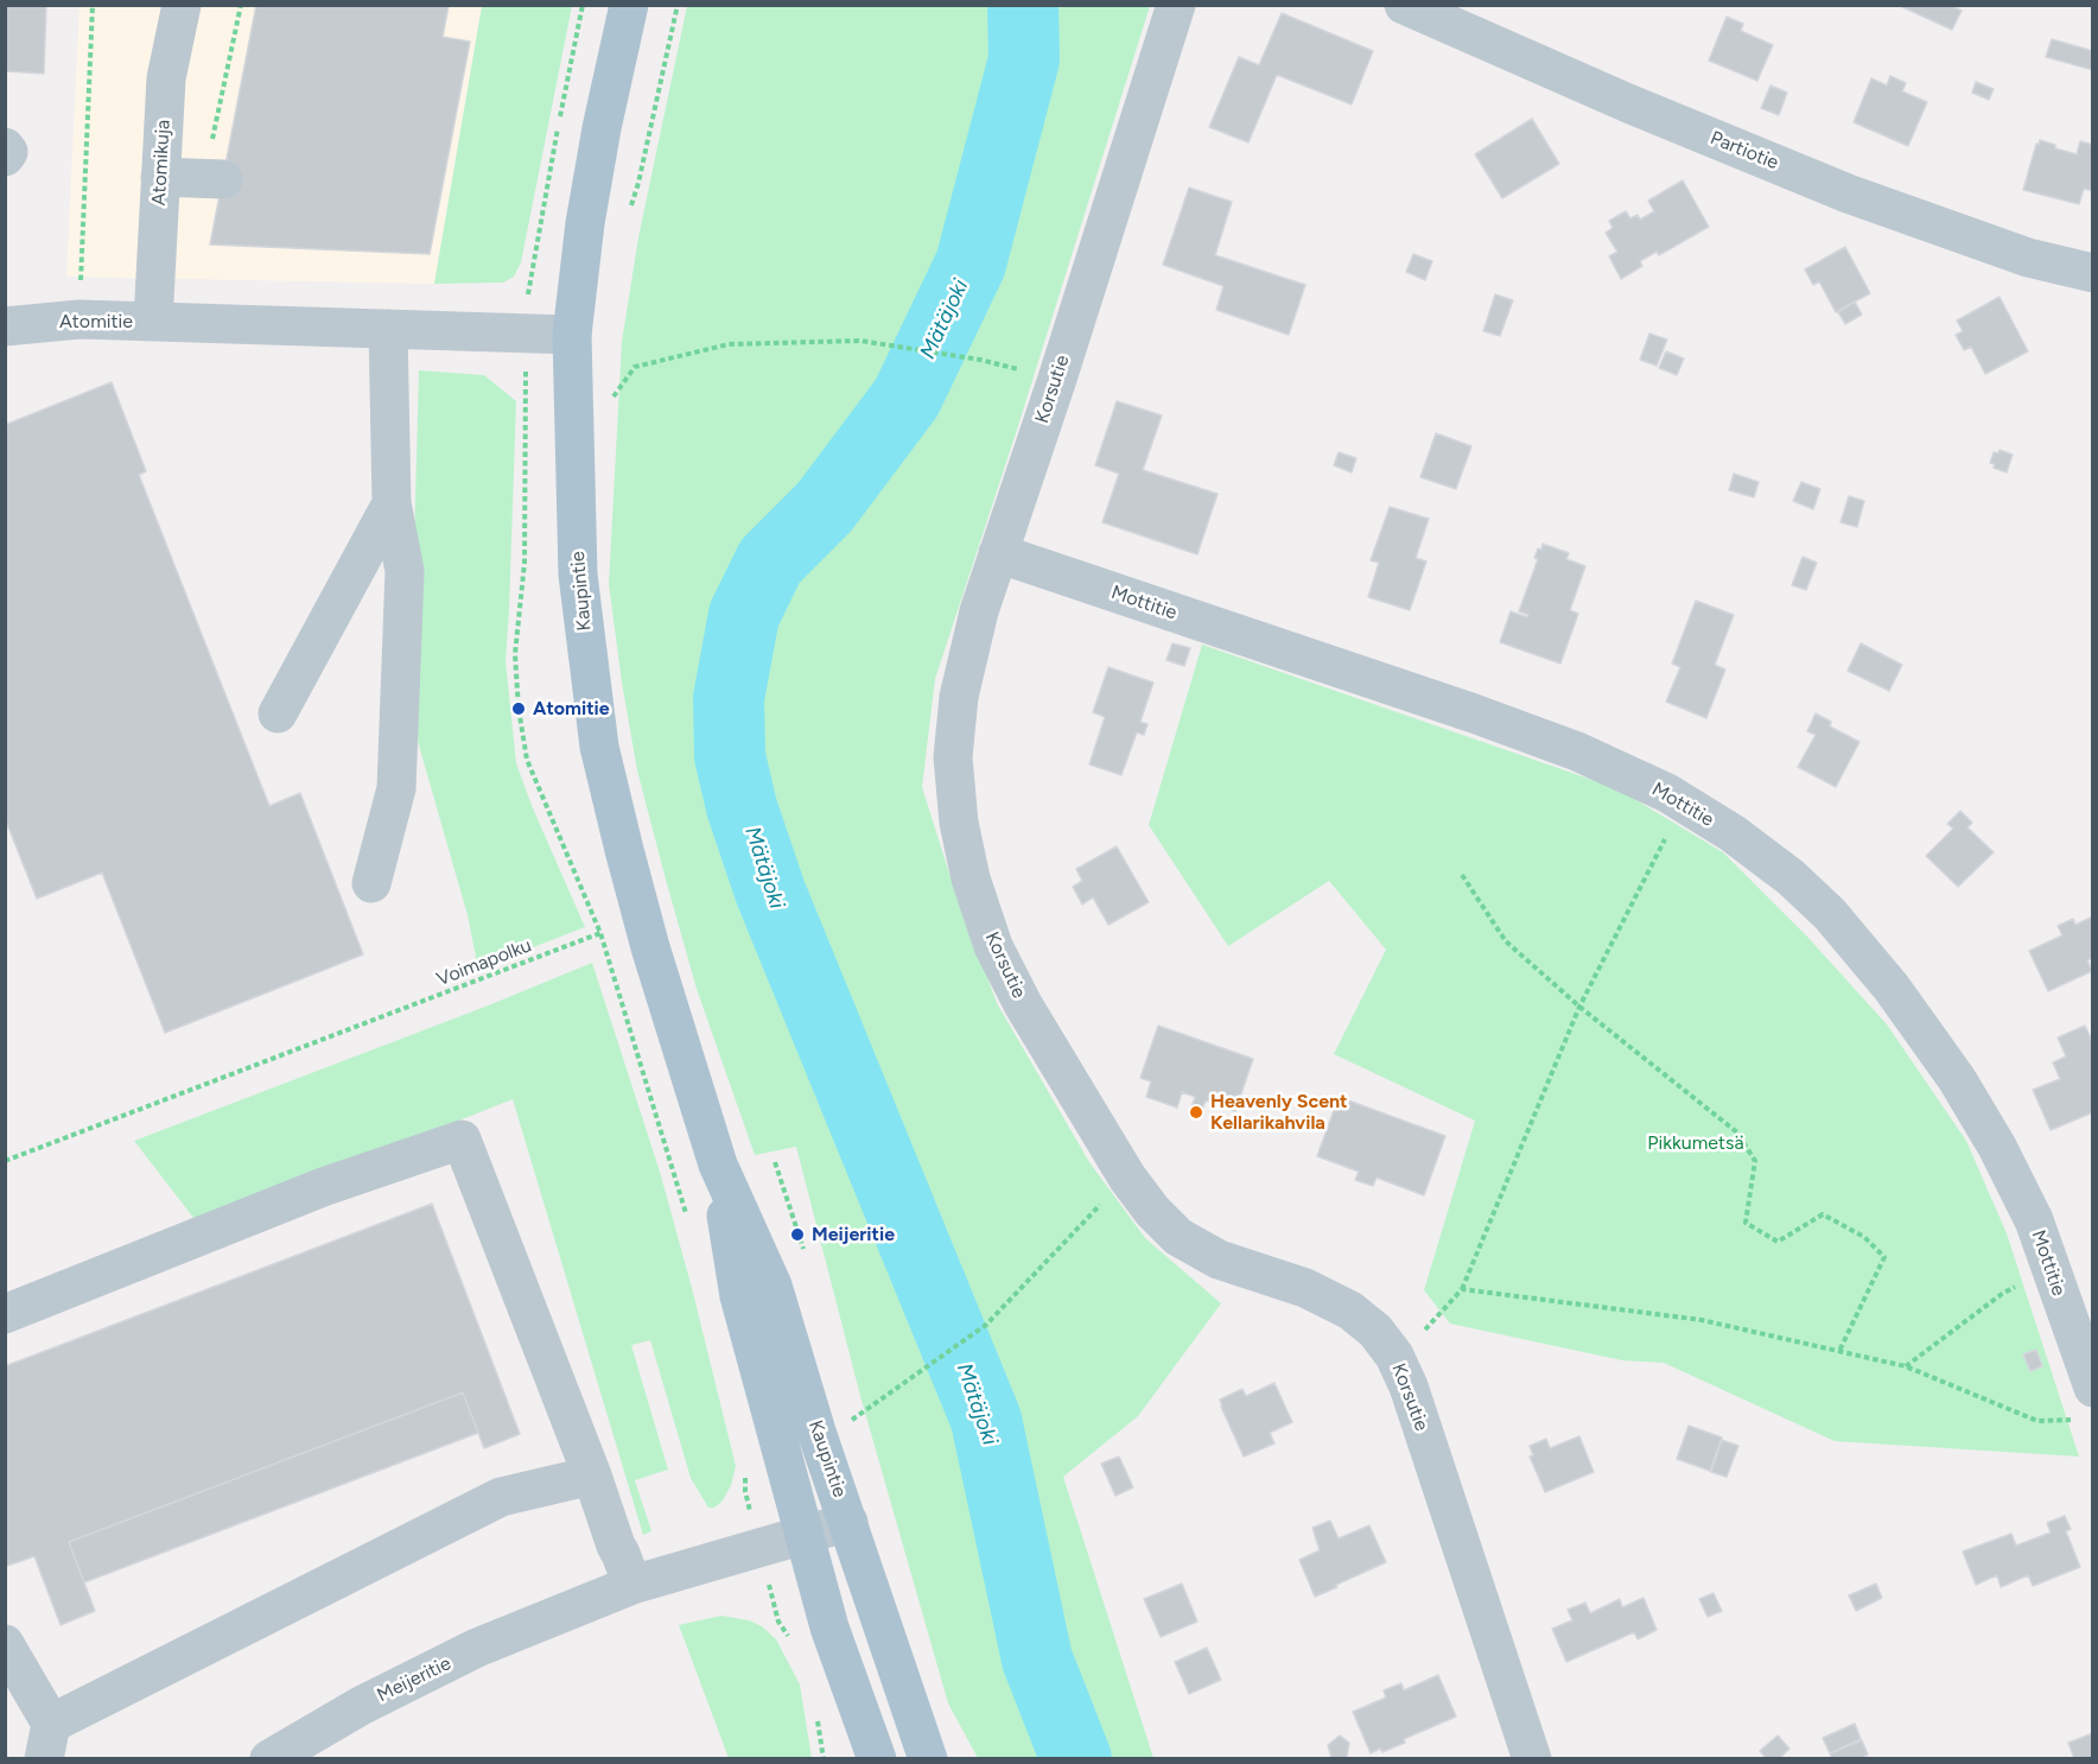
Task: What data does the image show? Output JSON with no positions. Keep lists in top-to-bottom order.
{
  "streets": {
    "main road": ["Kaupintie"],
    "street": [
      "Partiotie",
      "Atomikuja",
      "Atomitie",
      "Korsutie",
      "Mottitie",
      "Meijeritie"
    ],
    "path": ["Voimapolku"]
  },
  "crossings": [
    ["Atomikuja", "Atomitie"],
    ["Atomitie", "Kaupintie"],
    ["Korsutie", "Mottitie"],
    ["Kaupintie", "Meijeritie"]
  ],
  "water": ["Mätäjoki"],
  "parks": ["Pikkumetsä"],
  "places": ["Atomitie", "Heavenly Scent Kellarikahvila", "Meijeritie"]
}
